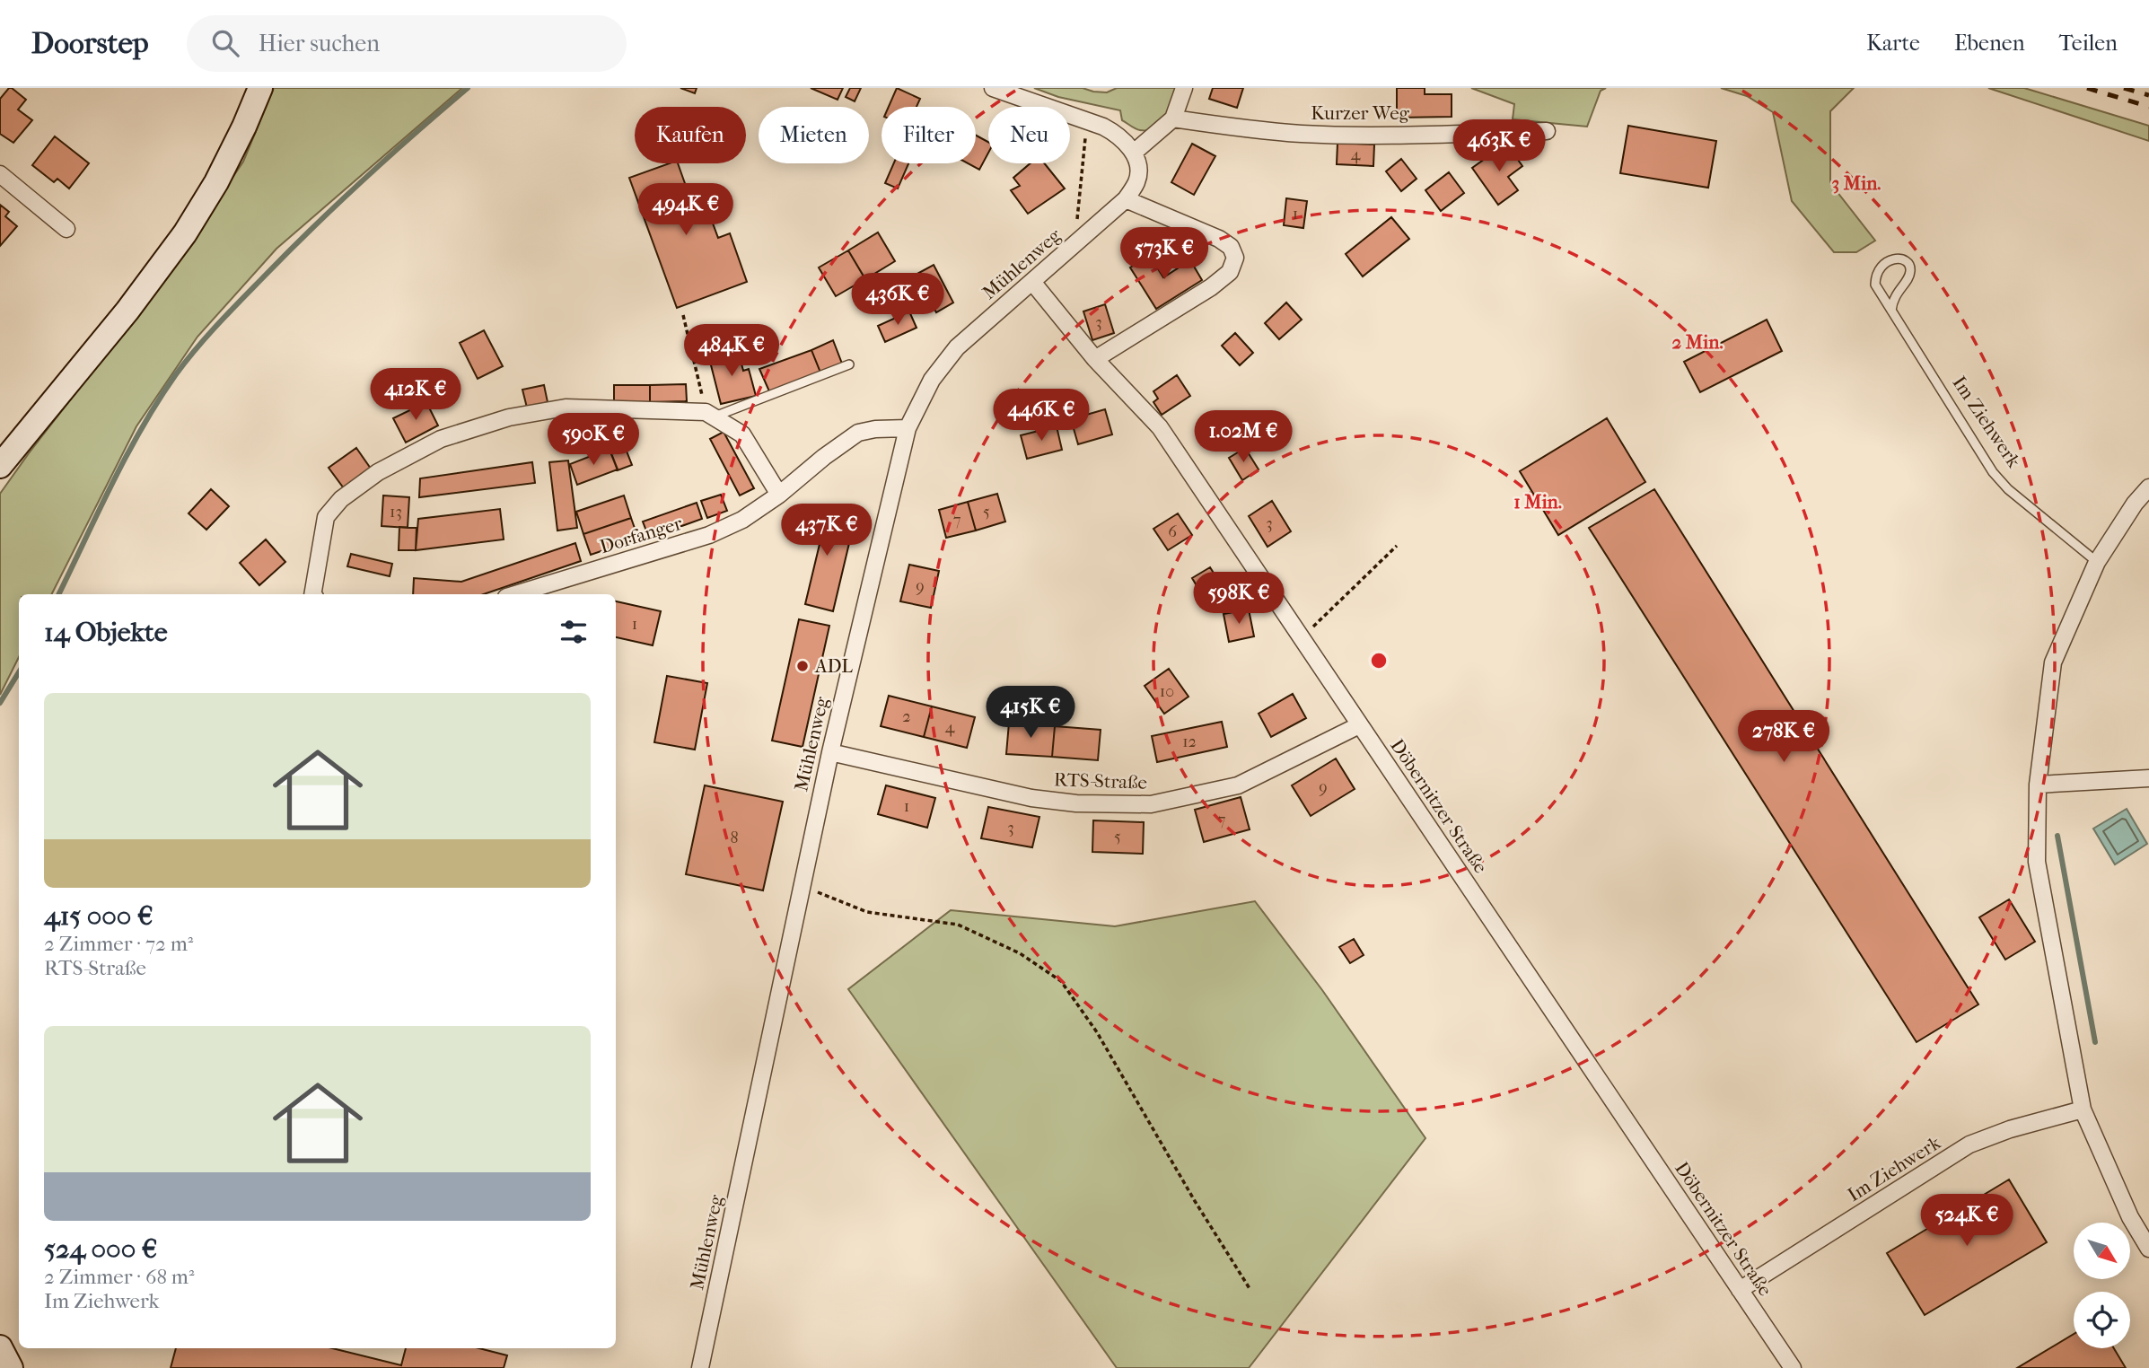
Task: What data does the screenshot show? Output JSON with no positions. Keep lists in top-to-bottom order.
{
  "streets": {
    "street": [
      "Kurzer Weg",
      "Mühlenweg",
      "Im Ziehwerk",
      "Dorfanger",
      "RTS-Straße",
      "Döbernitzer Straße"
    ]
  },
  "crossings": [
    ["Mühlenweg", "Dorfanger"],
    ["Mühlenweg", "RTS-Straße"],
    ["Mühlenweg", "Döbernitzer Straße"],
    ["Im Ziehwerk", "Döbernitzer Straße"],
    ["RTS-Straße", "Döbernitzer Straße"]
  ],
  "places": ["ADL"],
  "house_numbers": [
    "4",
    "1",
    "3",
    "13",
    "5",
    "7",
    "3",
    "6",
    "9",
    "1",
    "10",
    "2",
    "4",
    "12",
    "9",
    "1",
    "7",
    "3",
    "5",
    "8"
  ],
  "north": "bottom right",
  "page": {
    "header": "Doorstep",
    "search": "Hier suchen",
    "nav": ["Karte", "Ebenen", "Teilen"],
    "chip": [
      "Kaufen",
      "Mieten",
      "Filter",
      "Neu"
    ],
    "price": [
      "463K €",
      "494K €",
      "573K €",
      "436K €",
      "484K €",
      "412K €",
      "446K €",
      "1.02M €",
      "590K €",
      "437K €",
      "598K €",
      "415K €",
      "278K €",
      "524K €"
    ],
    "heading": "14 Objekte",
    "list": [
      {
        "name": "415 000 €",
        "note": "2 Zimmer · 72 m² · RTS-Straße"
      },
      {
        "name": "524 000 €",
        "note": "2 Zimmer · 68 m² · Im Ziehwerk"
      }
    ]
  },
  "rings": ["3 Min.", "2 Min.", "1 Min."]
}
